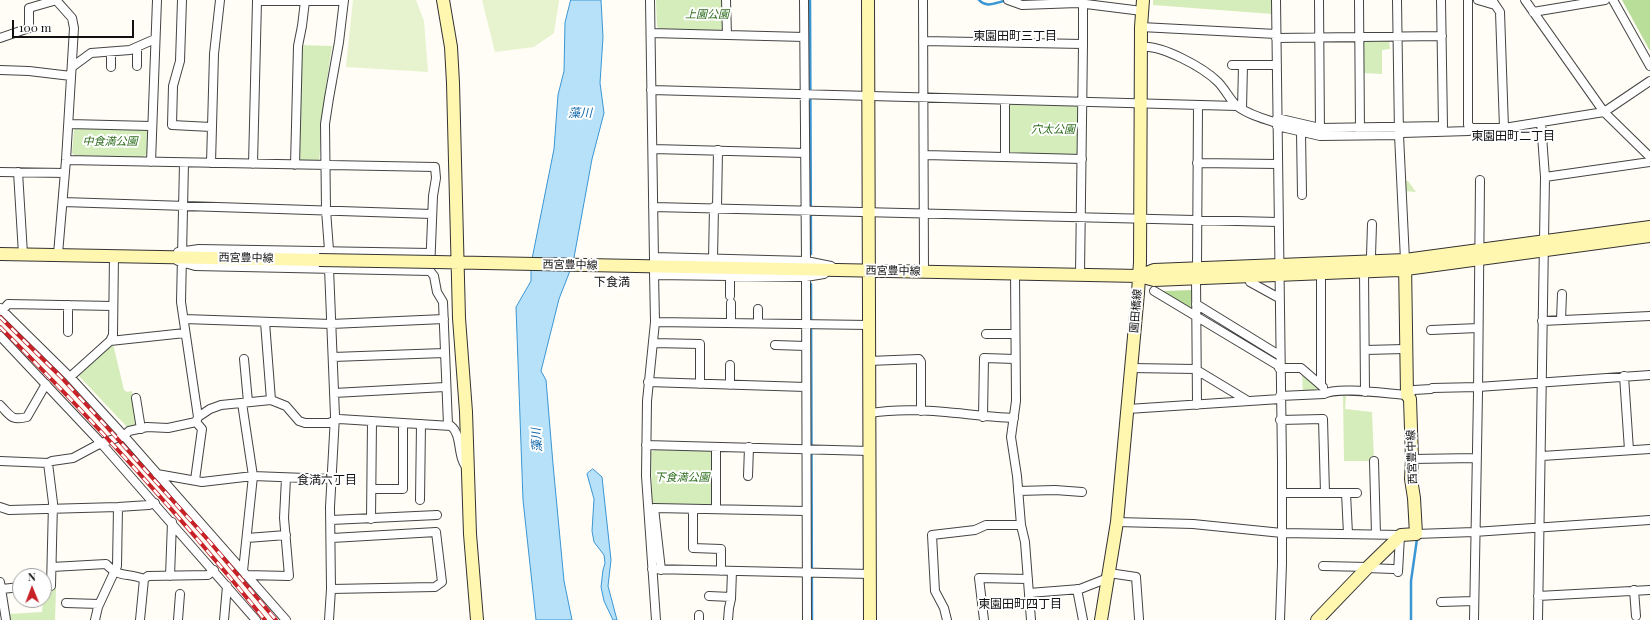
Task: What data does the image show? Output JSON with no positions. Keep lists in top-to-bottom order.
{
  "streets": {
    "main road": ["西宮豊中線", "園田橋線"]
  },
  "crossings": [
    ["西宮豊中線", "園田橋線"]
  ],
  "districts": [
    "東園田町三丁目",
    "東園田町二丁目",
    "下食満",
    "食満六丁目",
    "東園田町四丁目"
  ],
  "water": ["藻川"],
  "parks": [
    "上園公園",
    "穴太公園",
    "中食満公園",
    "下食満公園"
  ],
  "scale_bar": "100 m",
  "north": "top"
}
